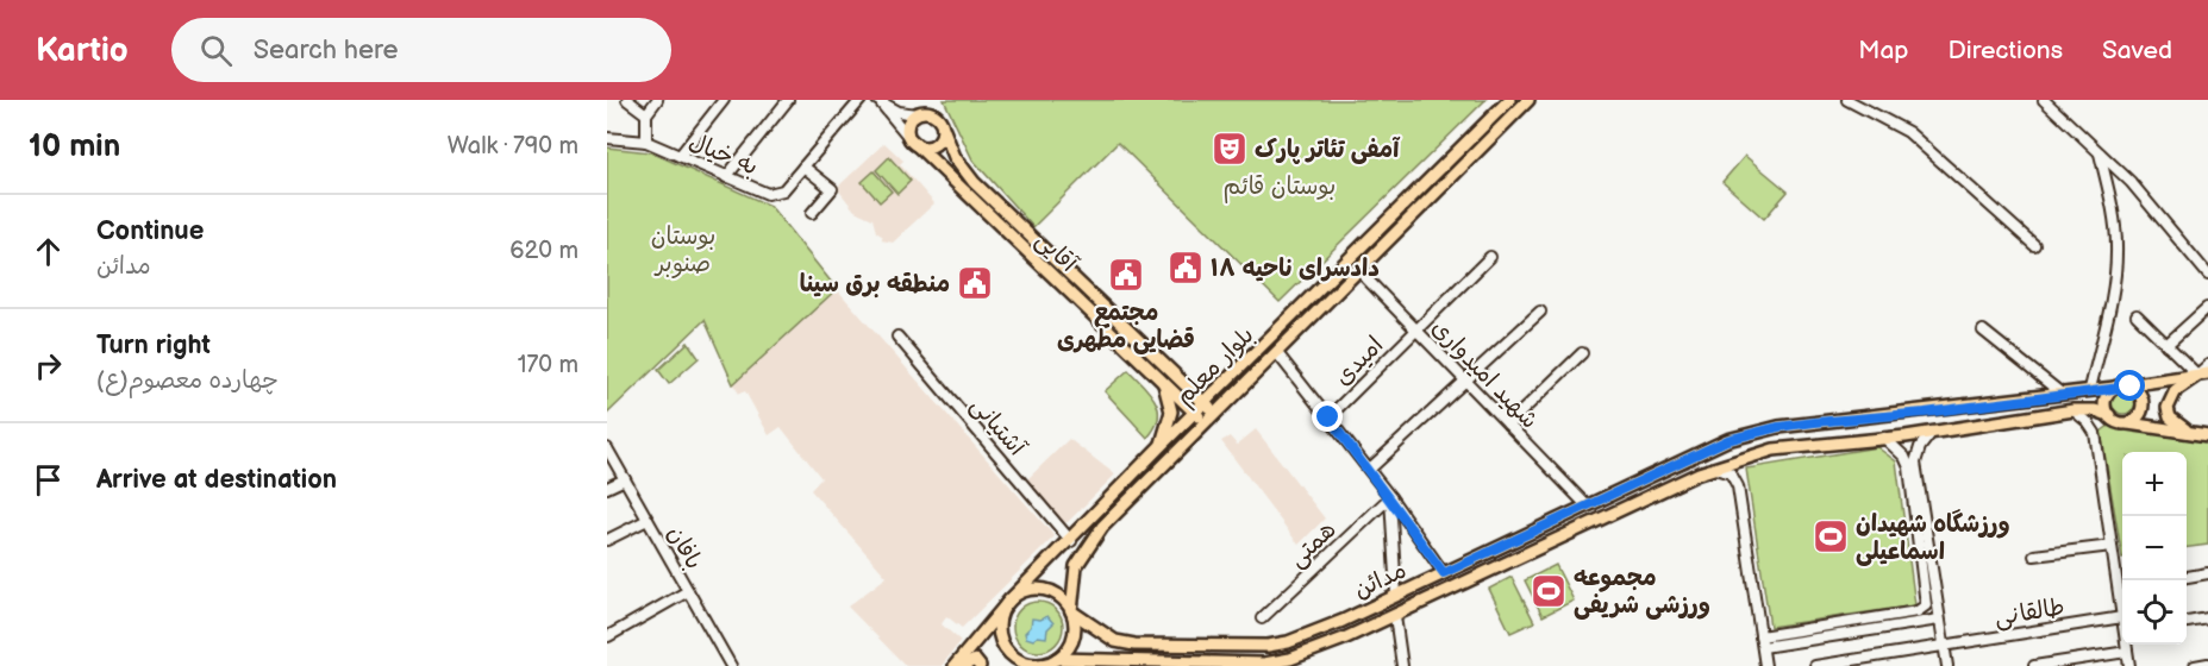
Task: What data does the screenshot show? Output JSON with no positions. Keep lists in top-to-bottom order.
{
  "streets": {
    "main road": ["آقایی", "بلوار معلم", "مدائن"],
    "street": [
      "به خیال",
      "امیدی",
      "شهيد امیدواری",
      "آشتیانی",
      "همتی",
      "بافان",
      "طالقانی"
    ]
  },
  "crossings": [
    ["آقایی", "بلوار معلم"],
    ["امیدی", "شهيد امیدواری"],
    ["بلوار معلم", "شهيد امیدواری"],
    ["بلوار معلم", "آشتیانی"],
    ["بلوار معلم", "مدائن"],
    ["شهيد امیدواری", "مدائن"]
  ],
  "parks": ["بوستان قائم", "بوستان صنوبر"],
  "places": {
    "theatre": ["آمفی تئاتر پارک"],
    "public building": ["دادسرای ناحیه ۱۸", "مجتمع قضایی مطهری", "منطقه برق سینا"],
    "sports": ["ورزشگاه شهیدان اسماعیلی", "مجموعه ورزشی شریفی"]
  },
  "page": {
    "header": "Kartio",
    "search": "Search here",
    "nav": ["Map", "Directions", "Saved"],
    "heading": ["10 min", "Walk · 790 m"],
    "list": [
      ["Continue", "مدائن", "620 m"],
      ["Turn right", "چهارده معصوم(ع)", "170 m"],
      "Arrive at destination"
    ],
    "map_buttons": ["+", "−"]
  }
}
